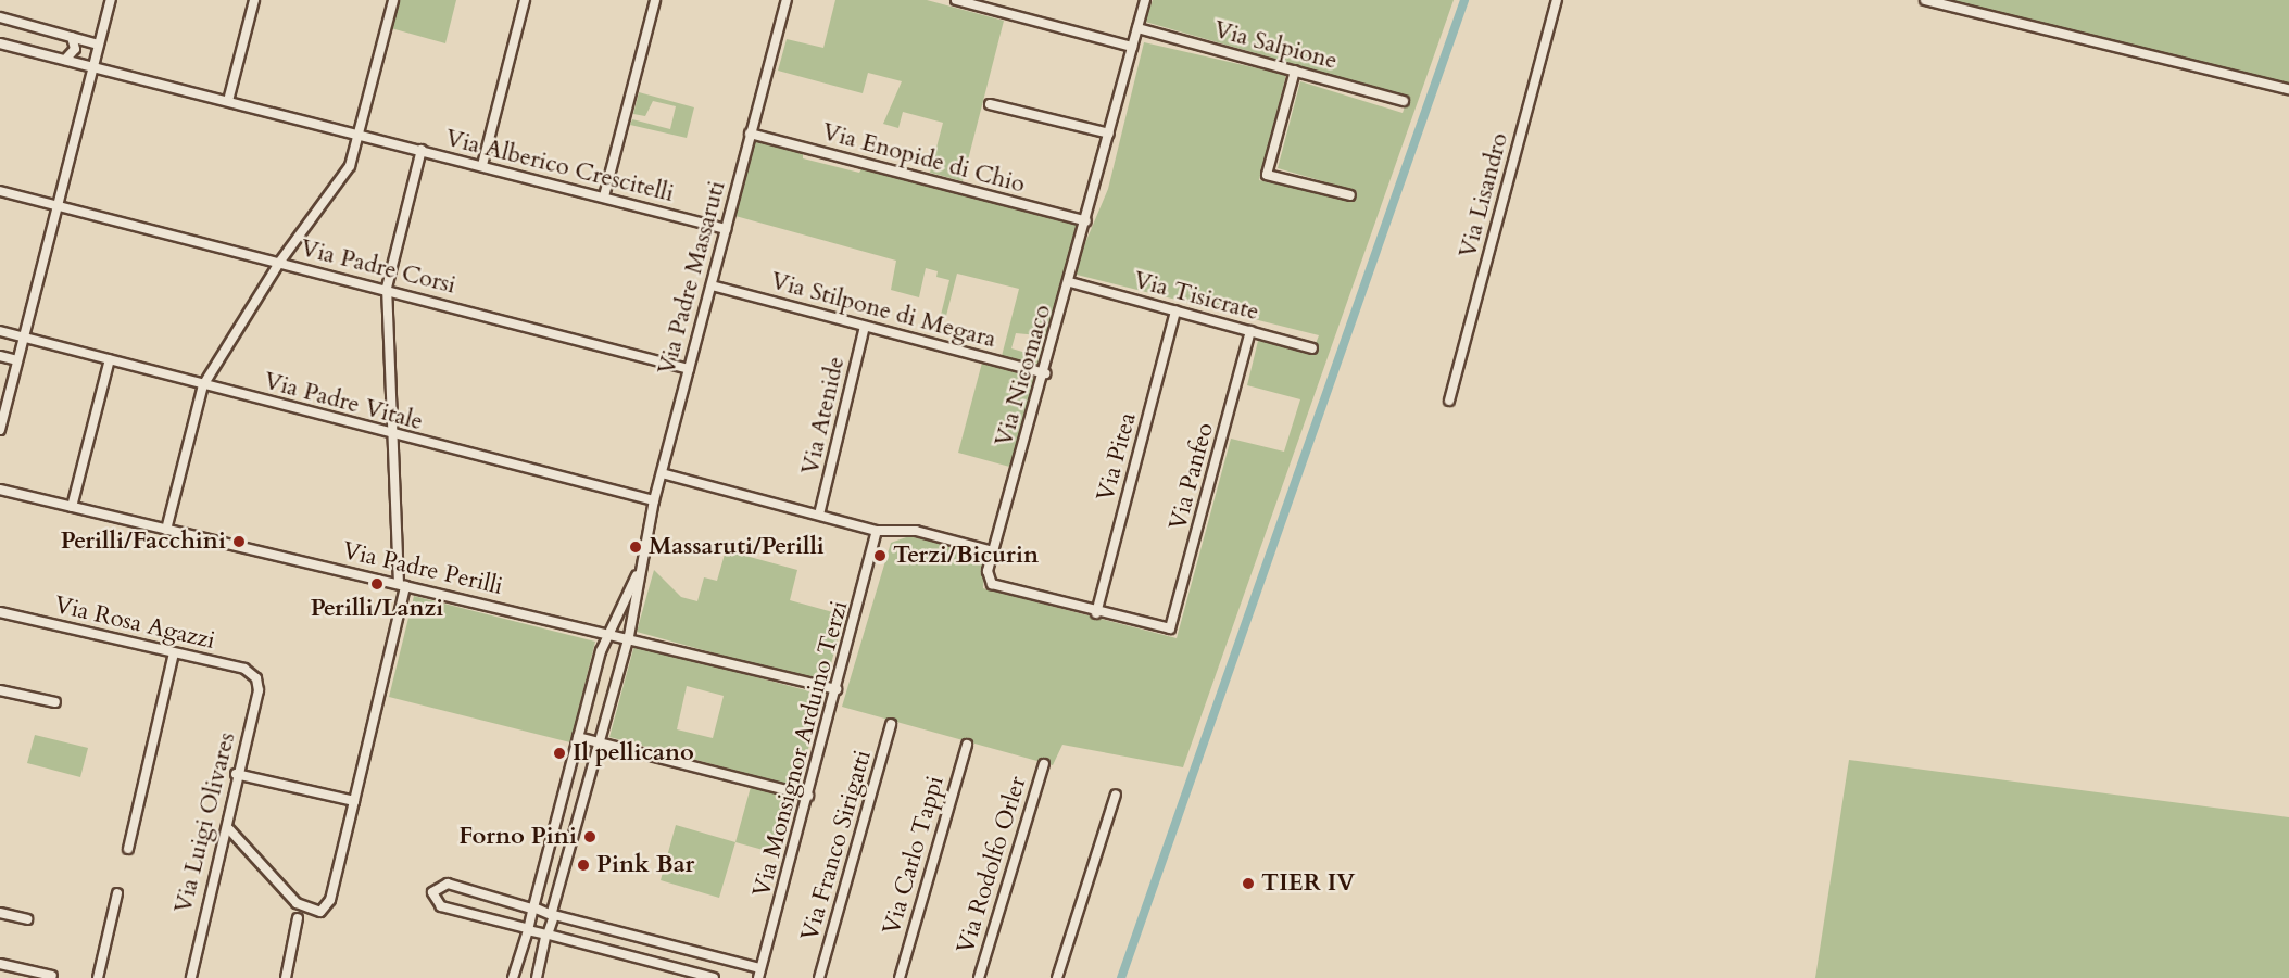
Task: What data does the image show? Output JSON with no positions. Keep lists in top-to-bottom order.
{
  "streets": {
    "street": [
      "Via Salpione",
      "Via Enopide di Chio",
      "Via Alberico Crescitelli",
      "Via Lisandro",
      "Via Padre Corsi",
      "Via Padre Massaruti",
      "Via Tisicrate",
      "Via Stilpone di Megara",
      "Via Nicomaco",
      "Via Padre Vitale",
      "Via Atenide",
      "Via Pitea",
      "Via Panfeo",
      "Via Padre Perilli",
      "Via Rosa Agazzi",
      "Via Monsignor Arduino Terzi",
      "Via Luigi Olivares",
      "Via Franco Sirigatti",
      "Via Carlo Tappi",
      "Via Rodolfo Orler"
    ]
  },
  "crossings": [
    ["Via Salpione", "Via Nicomaco"],
    ["Via Enopide di Chio", "Via Padre Massaruti"],
    ["Via Enopide di Chio", "Via Nicomaco"],
    ["Via Alberico Crescitelli", "Via Padre Massaruti"],
    ["Via Padre Corsi", "Via Padre Massaruti"],
    ["Via Padre Massaruti", "Via Stilpone di Megara"],
    ["Via Padre Massaruti", "Via Padre Vitale"],
    ["Via Padre Massaruti", "Via Padre Perilli"],
    ["Via Tisicrate", "Via Nicomaco"],
    ["Via Tisicrate", "Via Pitea"],
    ["Via Tisicrate", "Via Panfeo"],
    ["Via Stilpone di Megara", "Via Nicomaco"],
    ["Via Stilpone di Megara", "Via Atenide"],
    ["Via Nicomaco", "Via Pitea"],
    ["Via Nicomaco", "Via Panfeo"],
    ["Via Padre Perilli", "Via Monsignor Arduino Terzi"],
    ["Via Rosa Agazzi", "Via Luigi Olivares"]
  ],
  "places": [
    "Perilli/Facchini",
    "Massaruti/Perilli",
    "Terzi/Bicurin",
    "Perilli/Lanzi",
    "Il pellicano",
    "Forno Pini",
    "Pink Bar",
    "TIER IV"
  ]
}
